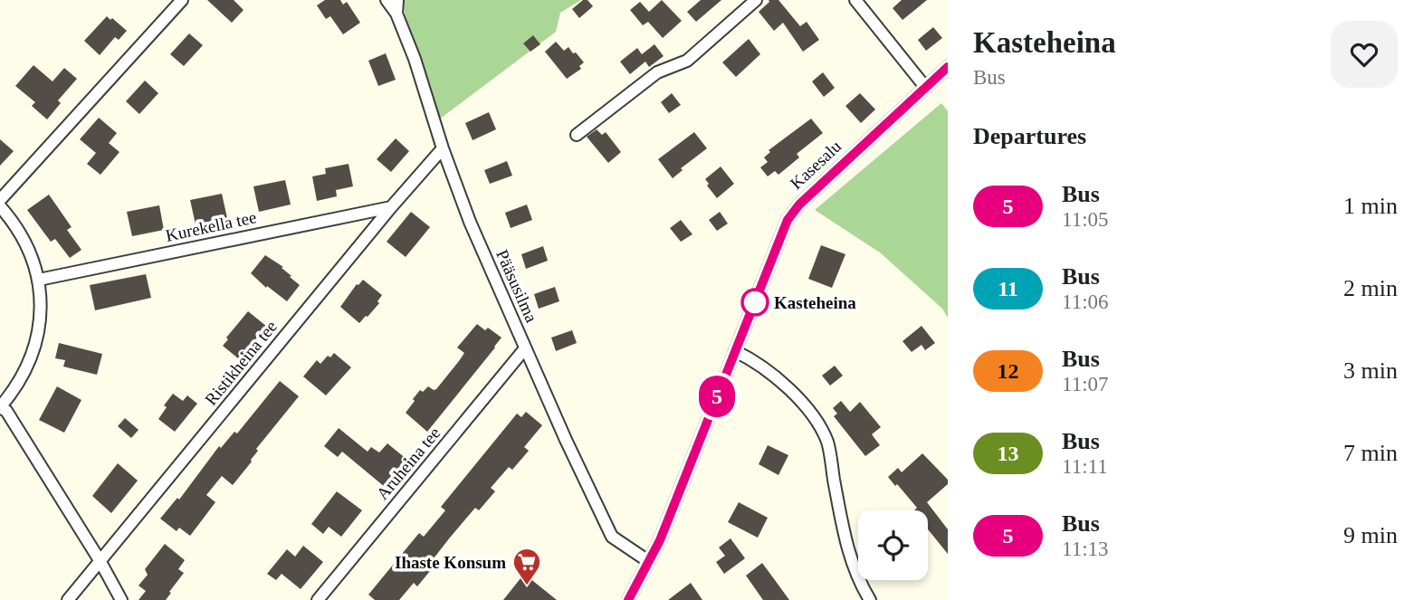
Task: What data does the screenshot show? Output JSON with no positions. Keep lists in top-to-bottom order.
{
  "streets": {
    "street": [
      "Kasesalu",
      "Kurekella tee",
      "Pääsusilma",
      "Ristikheina tee",
      "Aruheina tee"
    ]
  },
  "crossings": [
    ["Kasesalu", "Pääsusilma"],
    ["Kurekella tee", "Ristikheina tee"],
    ["Pääsusilma", "Ristikheina tee"],
    ["Pääsusilma", "Aruheina tee"]
  ],
  "places": {
    "other": ["Kasteheina"],
    "supermarket": ["Ihaste Konsum"]
  },
  "lines": ["bus line 5"],
  "page": {
    "on_map": "5",
    "heading": [
      ["Kasteheina", "Bus"],
      "Departures"
    ],
    "list": [
      {
        "mark": "5",
        "name": "Bus",
        "note": "11:05",
        "value": "1 min"
      },
      {
        "mark": "11",
        "name": "Bus",
        "note": "11:06",
        "value": "2 min"
      },
      {
        "mark": "12",
        "name": "Bus",
        "note": "11:07",
        "value": "3 min"
      },
      {
        "mark": "13",
        "name": "Bus",
        "note": "11:11",
        "value": "7 min"
      },
      {
        "mark": "5",
        "name": "Bus",
        "note": "11:13",
        "value": "9 min"
      }
    ]
  }
}
